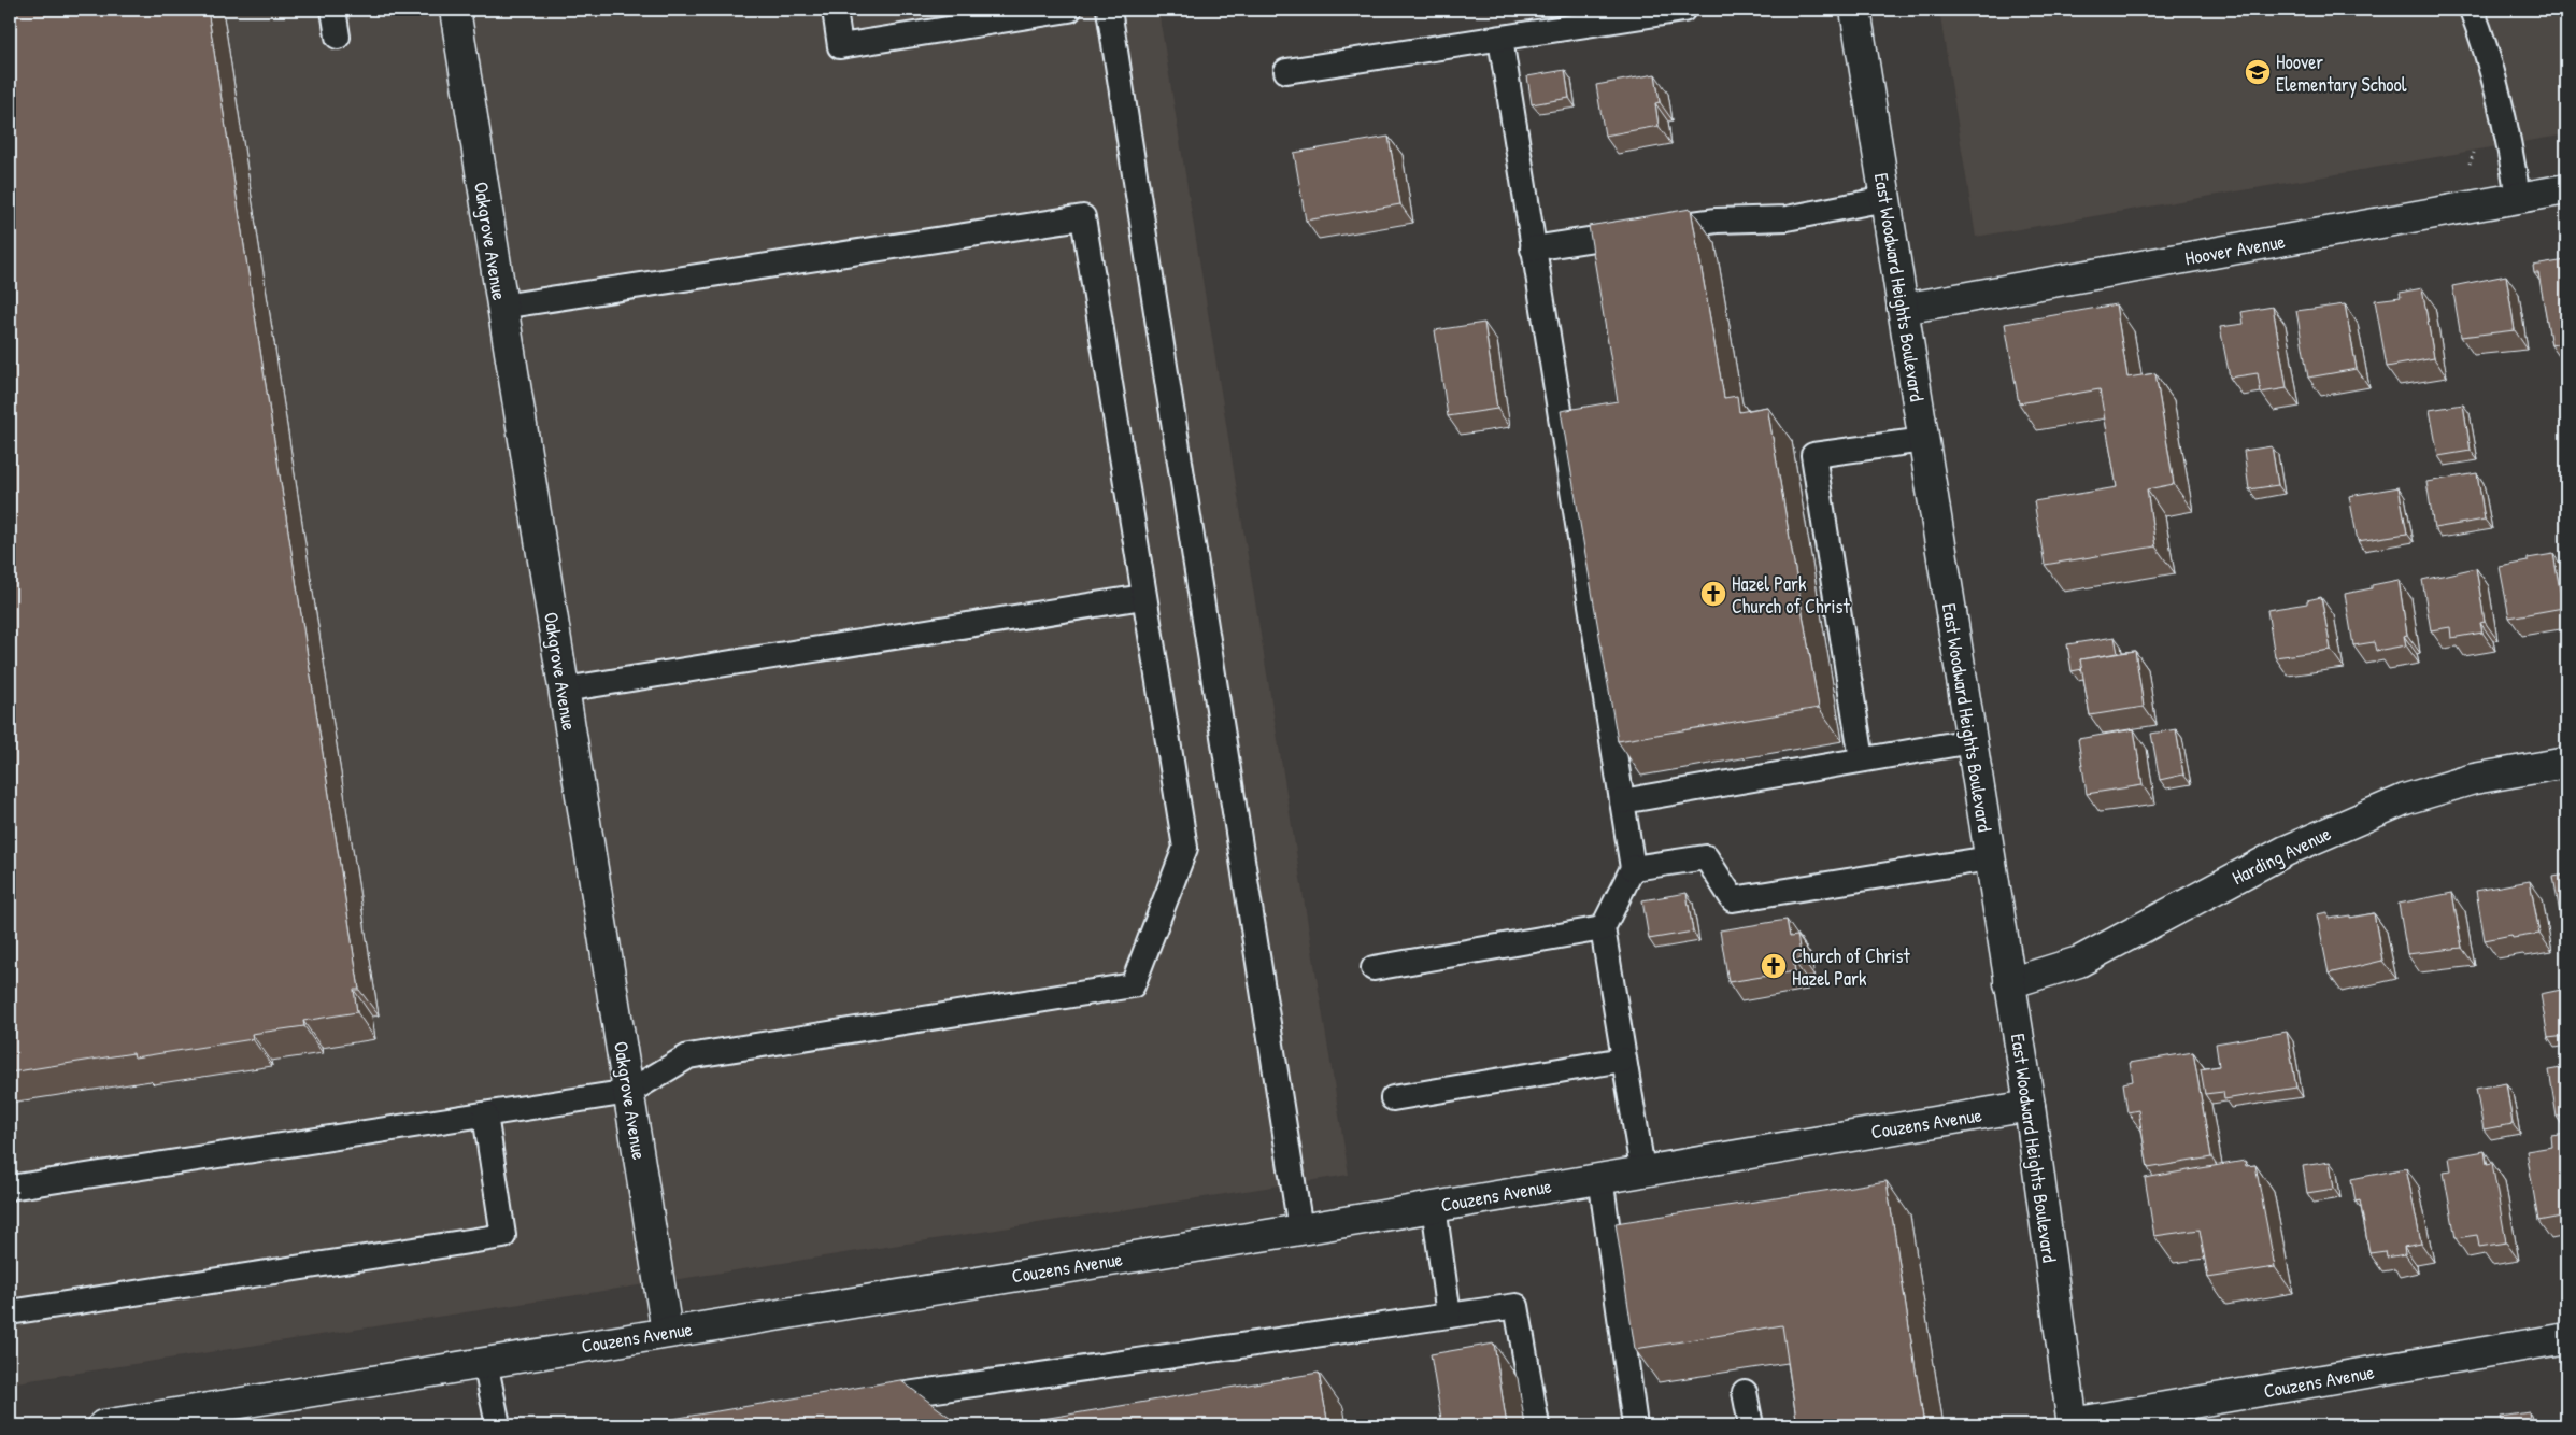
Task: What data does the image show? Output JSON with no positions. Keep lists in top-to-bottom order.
{
  "streets": {
    "street": [
      "Oakgrove Avenue",
      "Hoover Avenue",
      "East Woodward Heights Boulevard",
      "Harding Avenue",
      "Couzens Avenue"
    ]
  },
  "crossings": [
    ["Oakgrove Avenue", "Couzens Avenue"],
    ["Hoover Avenue", "East Woodward Heights Boulevard"],
    ["East Woodward Heights Boulevard", "Harding Avenue"],
    ["East Woodward Heights Boulevard", "Couzens Avenue"]
  ],
  "places": {
    "school or university": ["Hoover Elementary School"],
    "church": ["Hazel Park Church of Christ", "Church of Christ Hazel Park"]
  }
}
